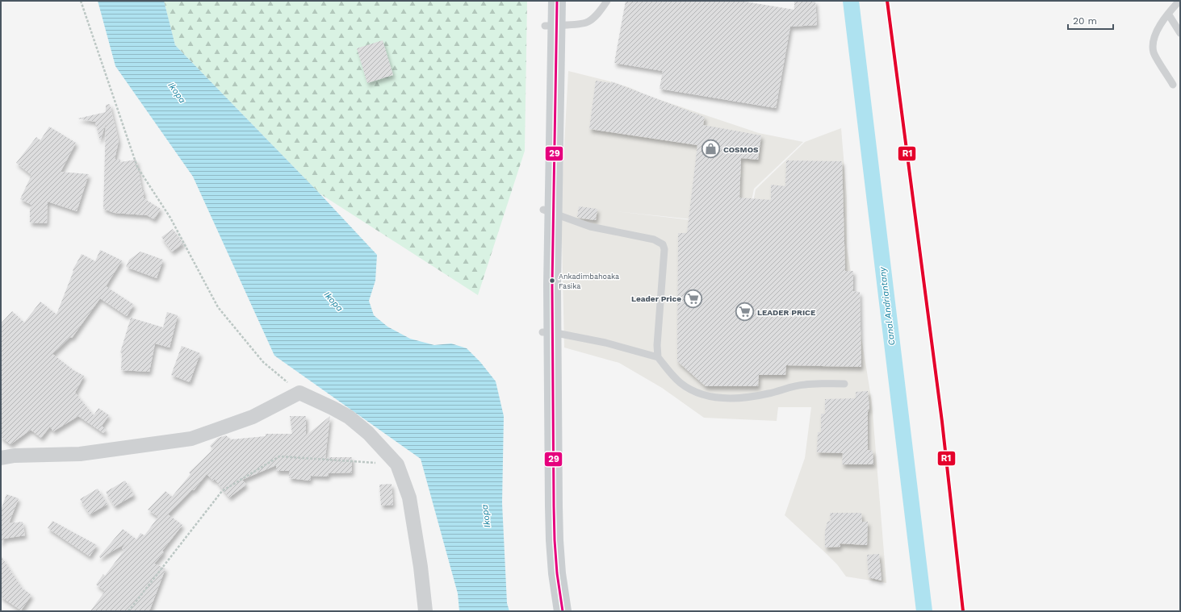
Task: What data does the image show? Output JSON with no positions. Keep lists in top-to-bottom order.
{
  "water": ["Ikopa", "Canal Andriantany"],
  "places": {
    "shop": ["COSMOS"],
    "other": ["Ankadimbahoaka Fasika"],
    "supermarket": ["Leader Price", "LEADER PRICE"]
  },
  "lines": ["transit line R1", "transit line 29"],
  "scale_bar": "20 m"
}
